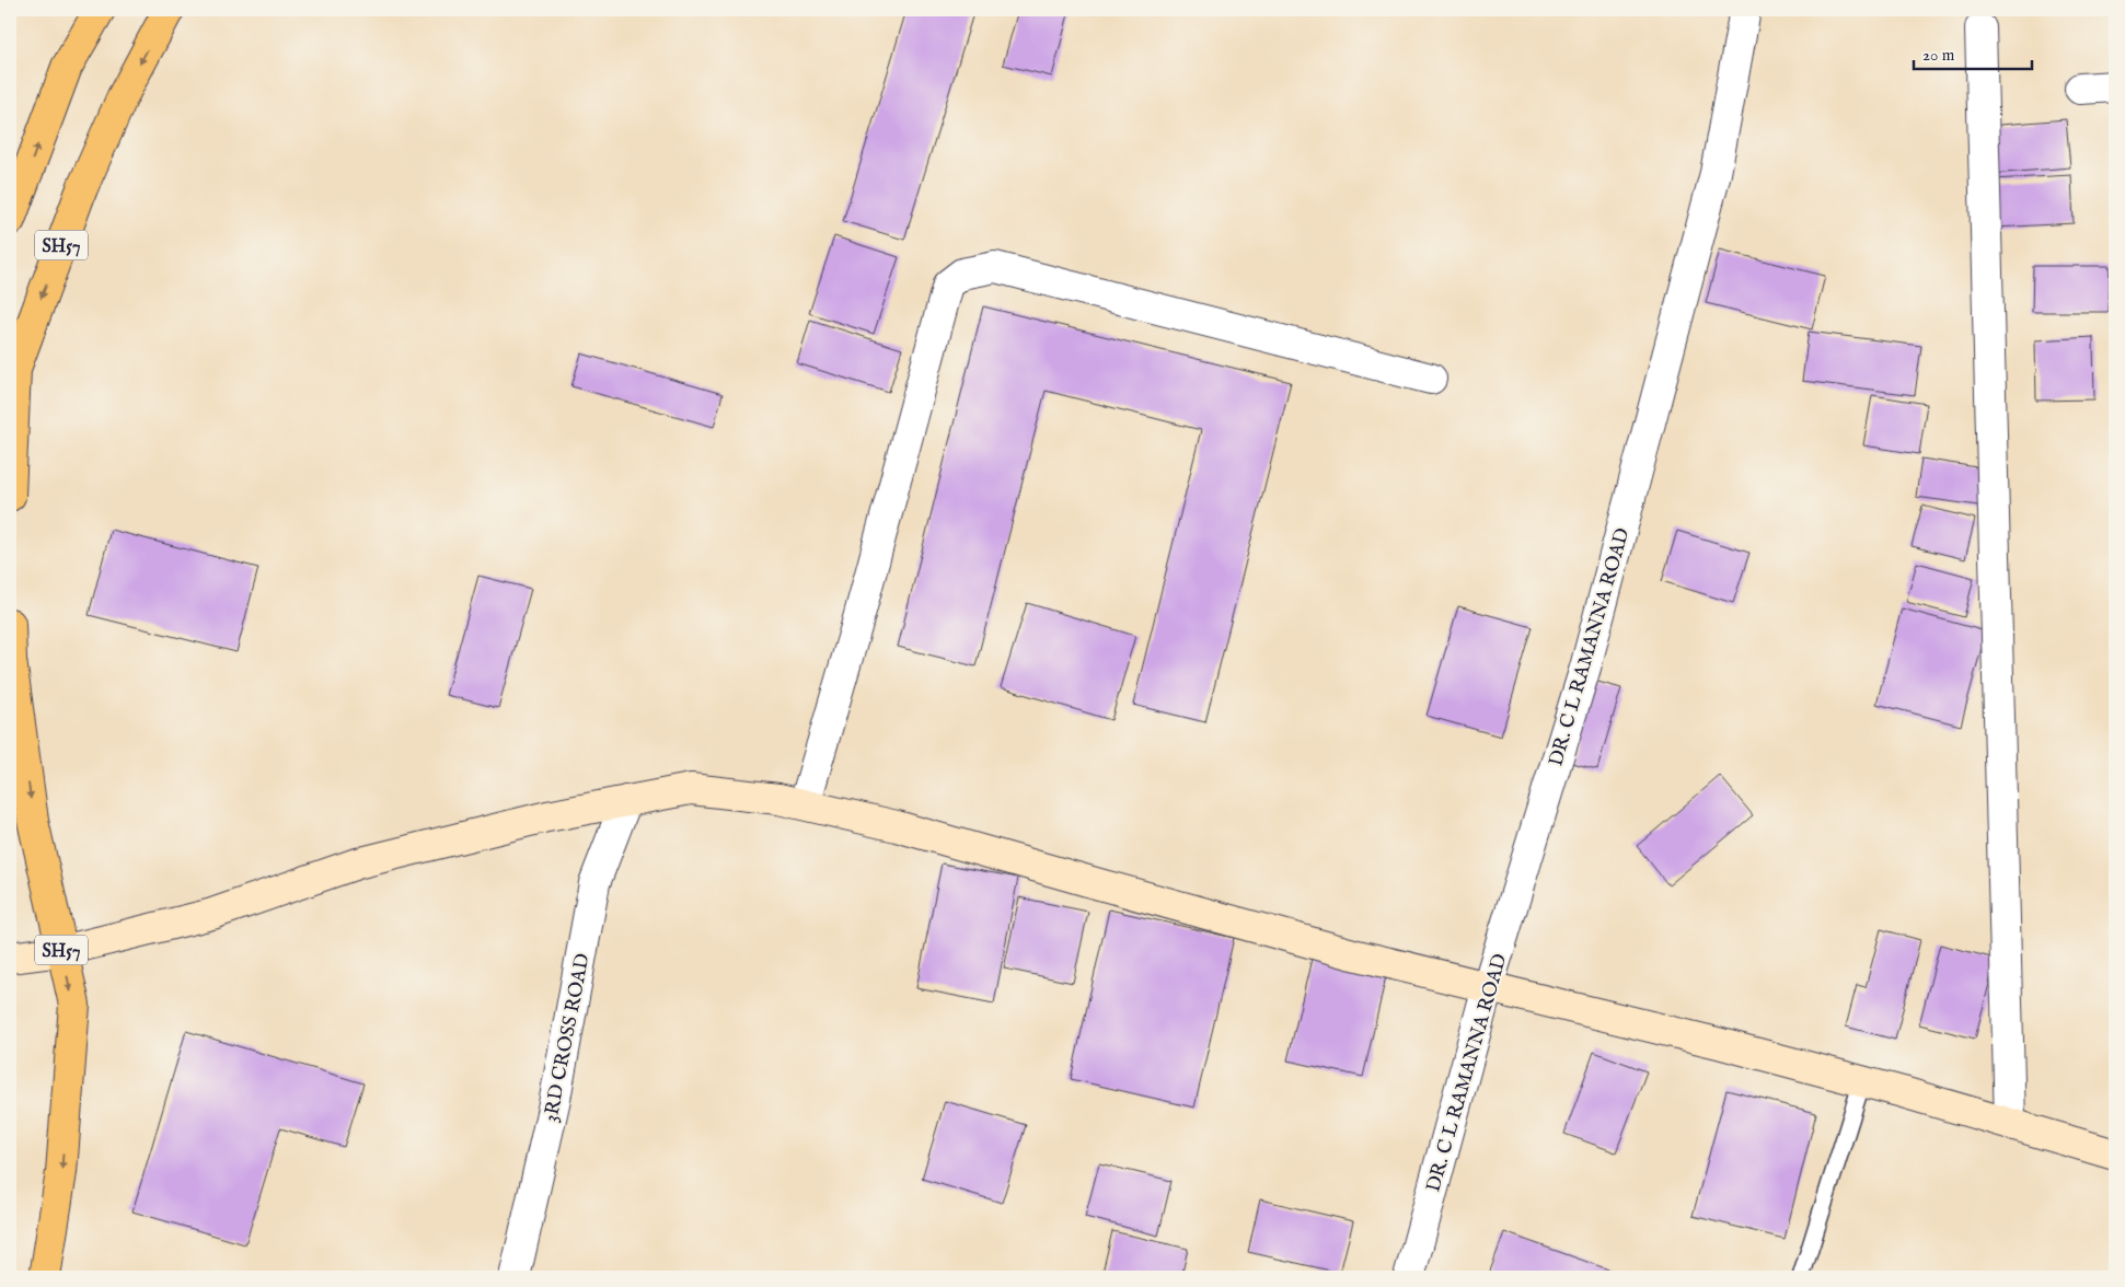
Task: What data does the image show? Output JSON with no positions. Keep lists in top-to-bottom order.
{
  "streets": {
    "main road": ["SH57"],
    "street": ["DR. C L RAMANNA ROAD", "3RD CROSS ROAD"]
  },
  "scale_bar": "20 m"
}
